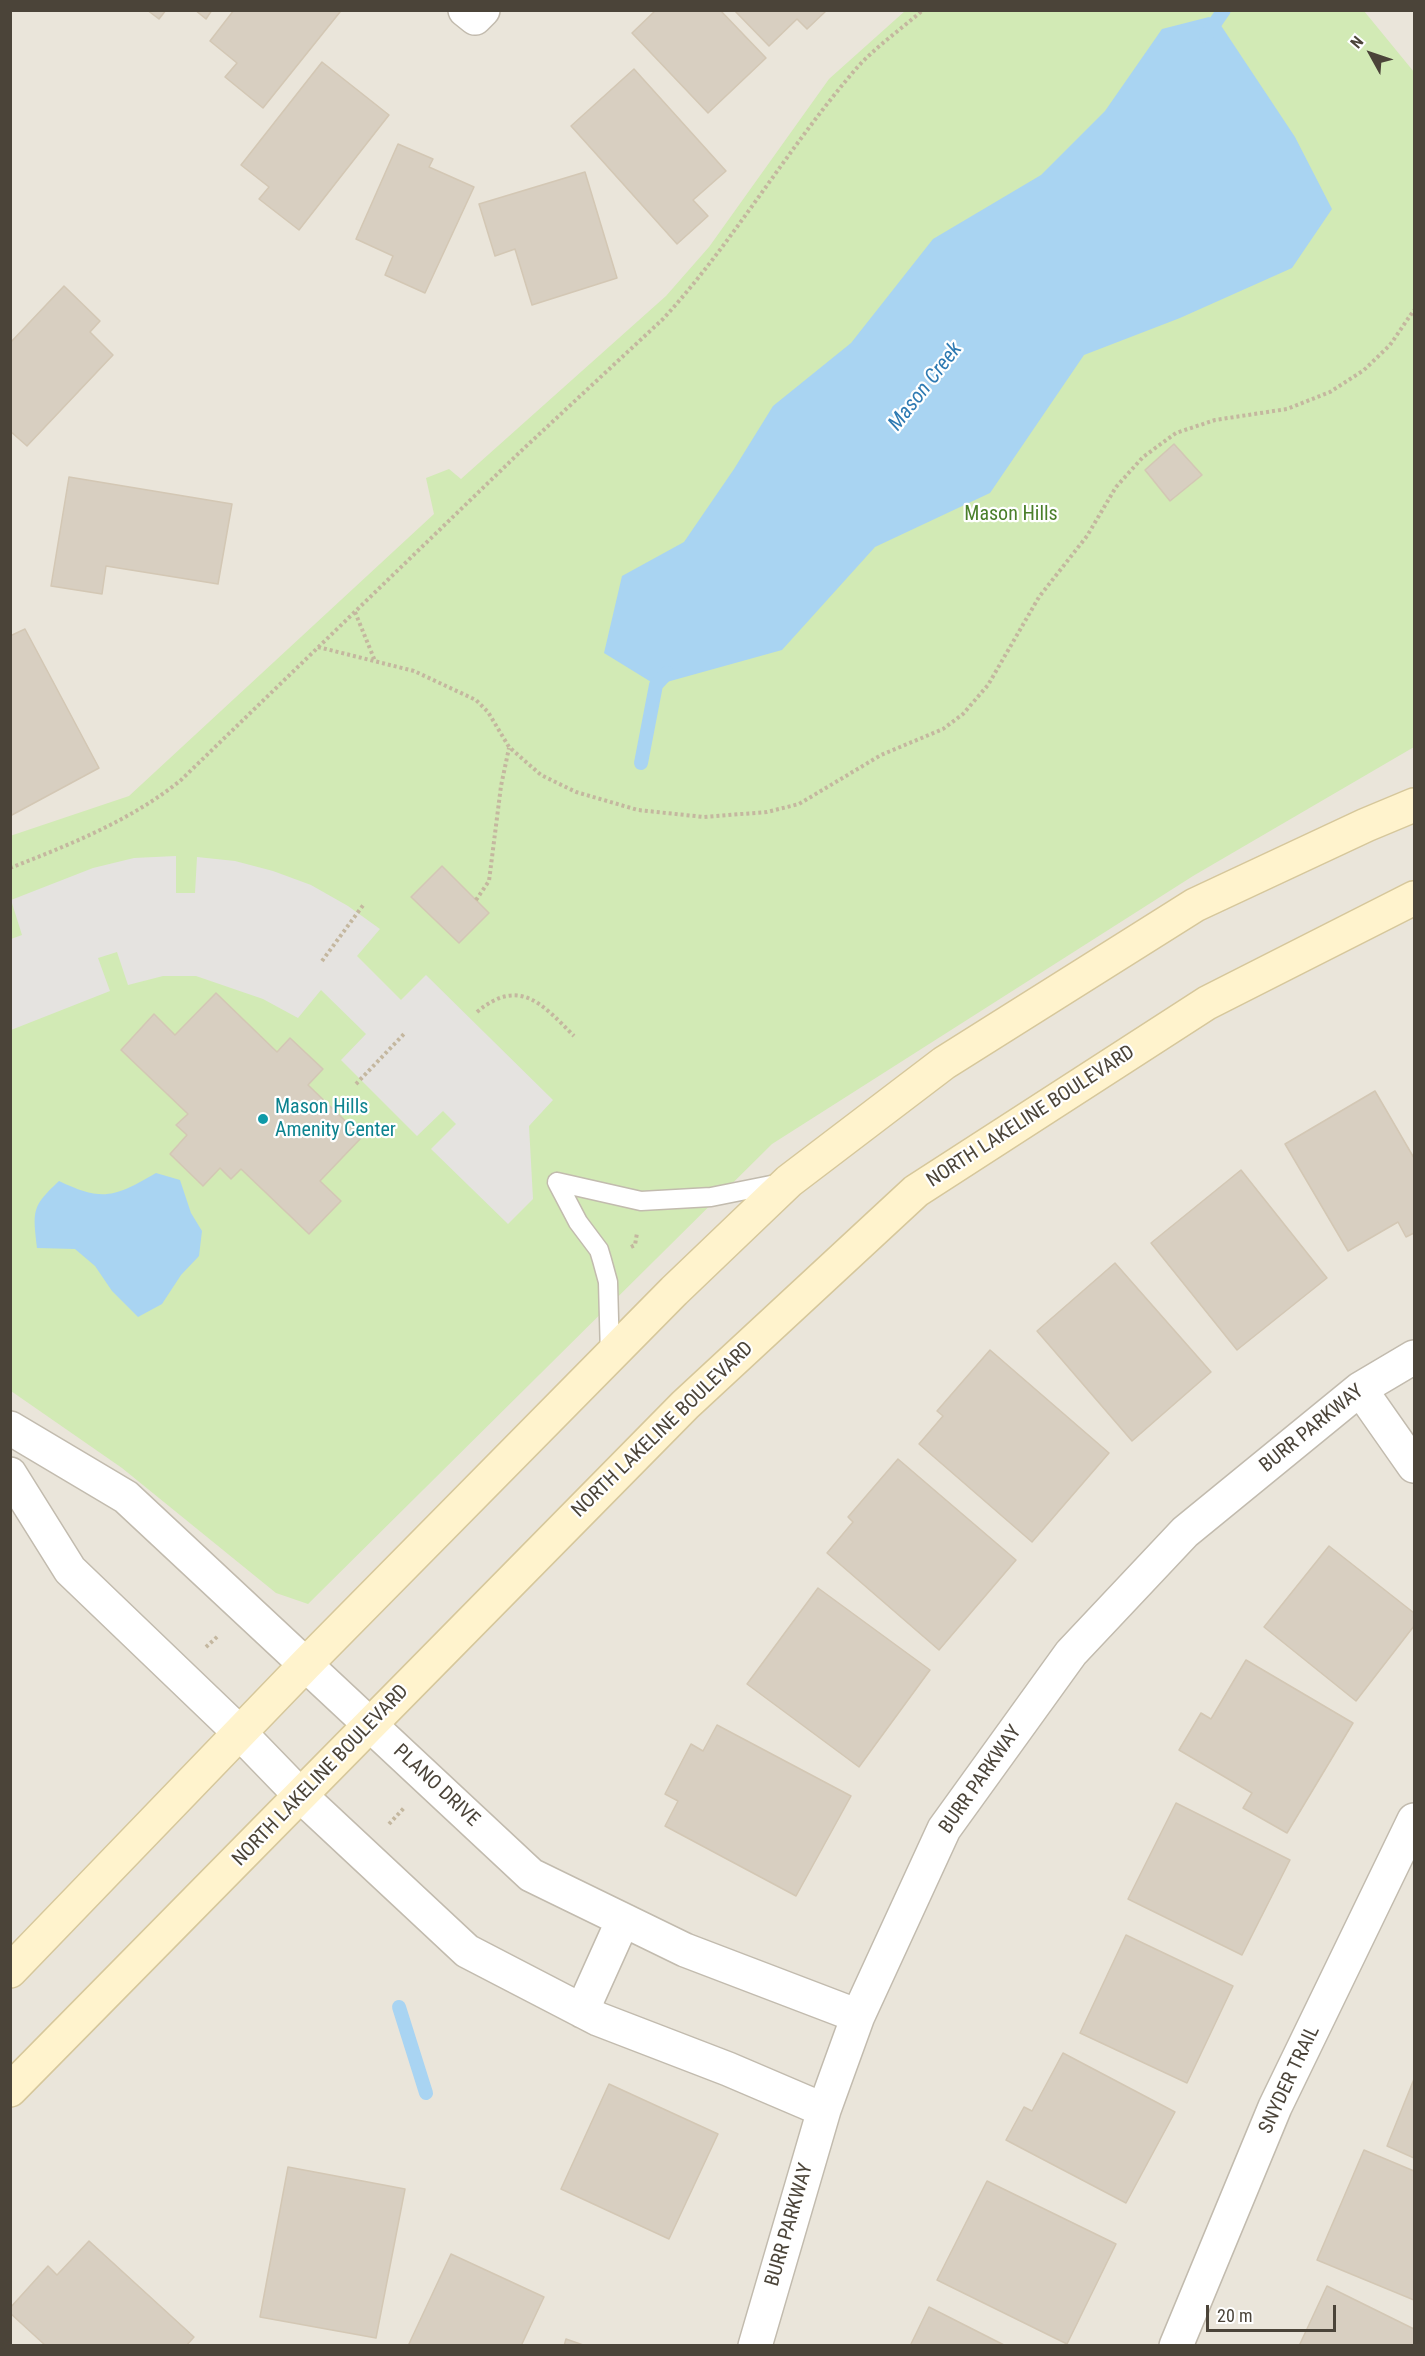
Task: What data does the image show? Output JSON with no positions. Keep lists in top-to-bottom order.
{
  "streets": {
    "main road": ["NORTH LAKELINE BOULEVARD"],
    "street": ["BURR PARKWAY", "PLANO DRIVE", "SNYDER TRAIL"]
  },
  "crossings": [
    ["NORTH LAKELINE BOULEVARD", "PLANO DRIVE"],
    ["BURR PARKWAY", "PLANO DRIVE"]
  ],
  "water": ["Mason Creek"],
  "parks": ["Mason Hills"],
  "places": ["Mason Hills Amenity Center"],
  "scale_bar": "20 m",
  "north": "top left"
}
